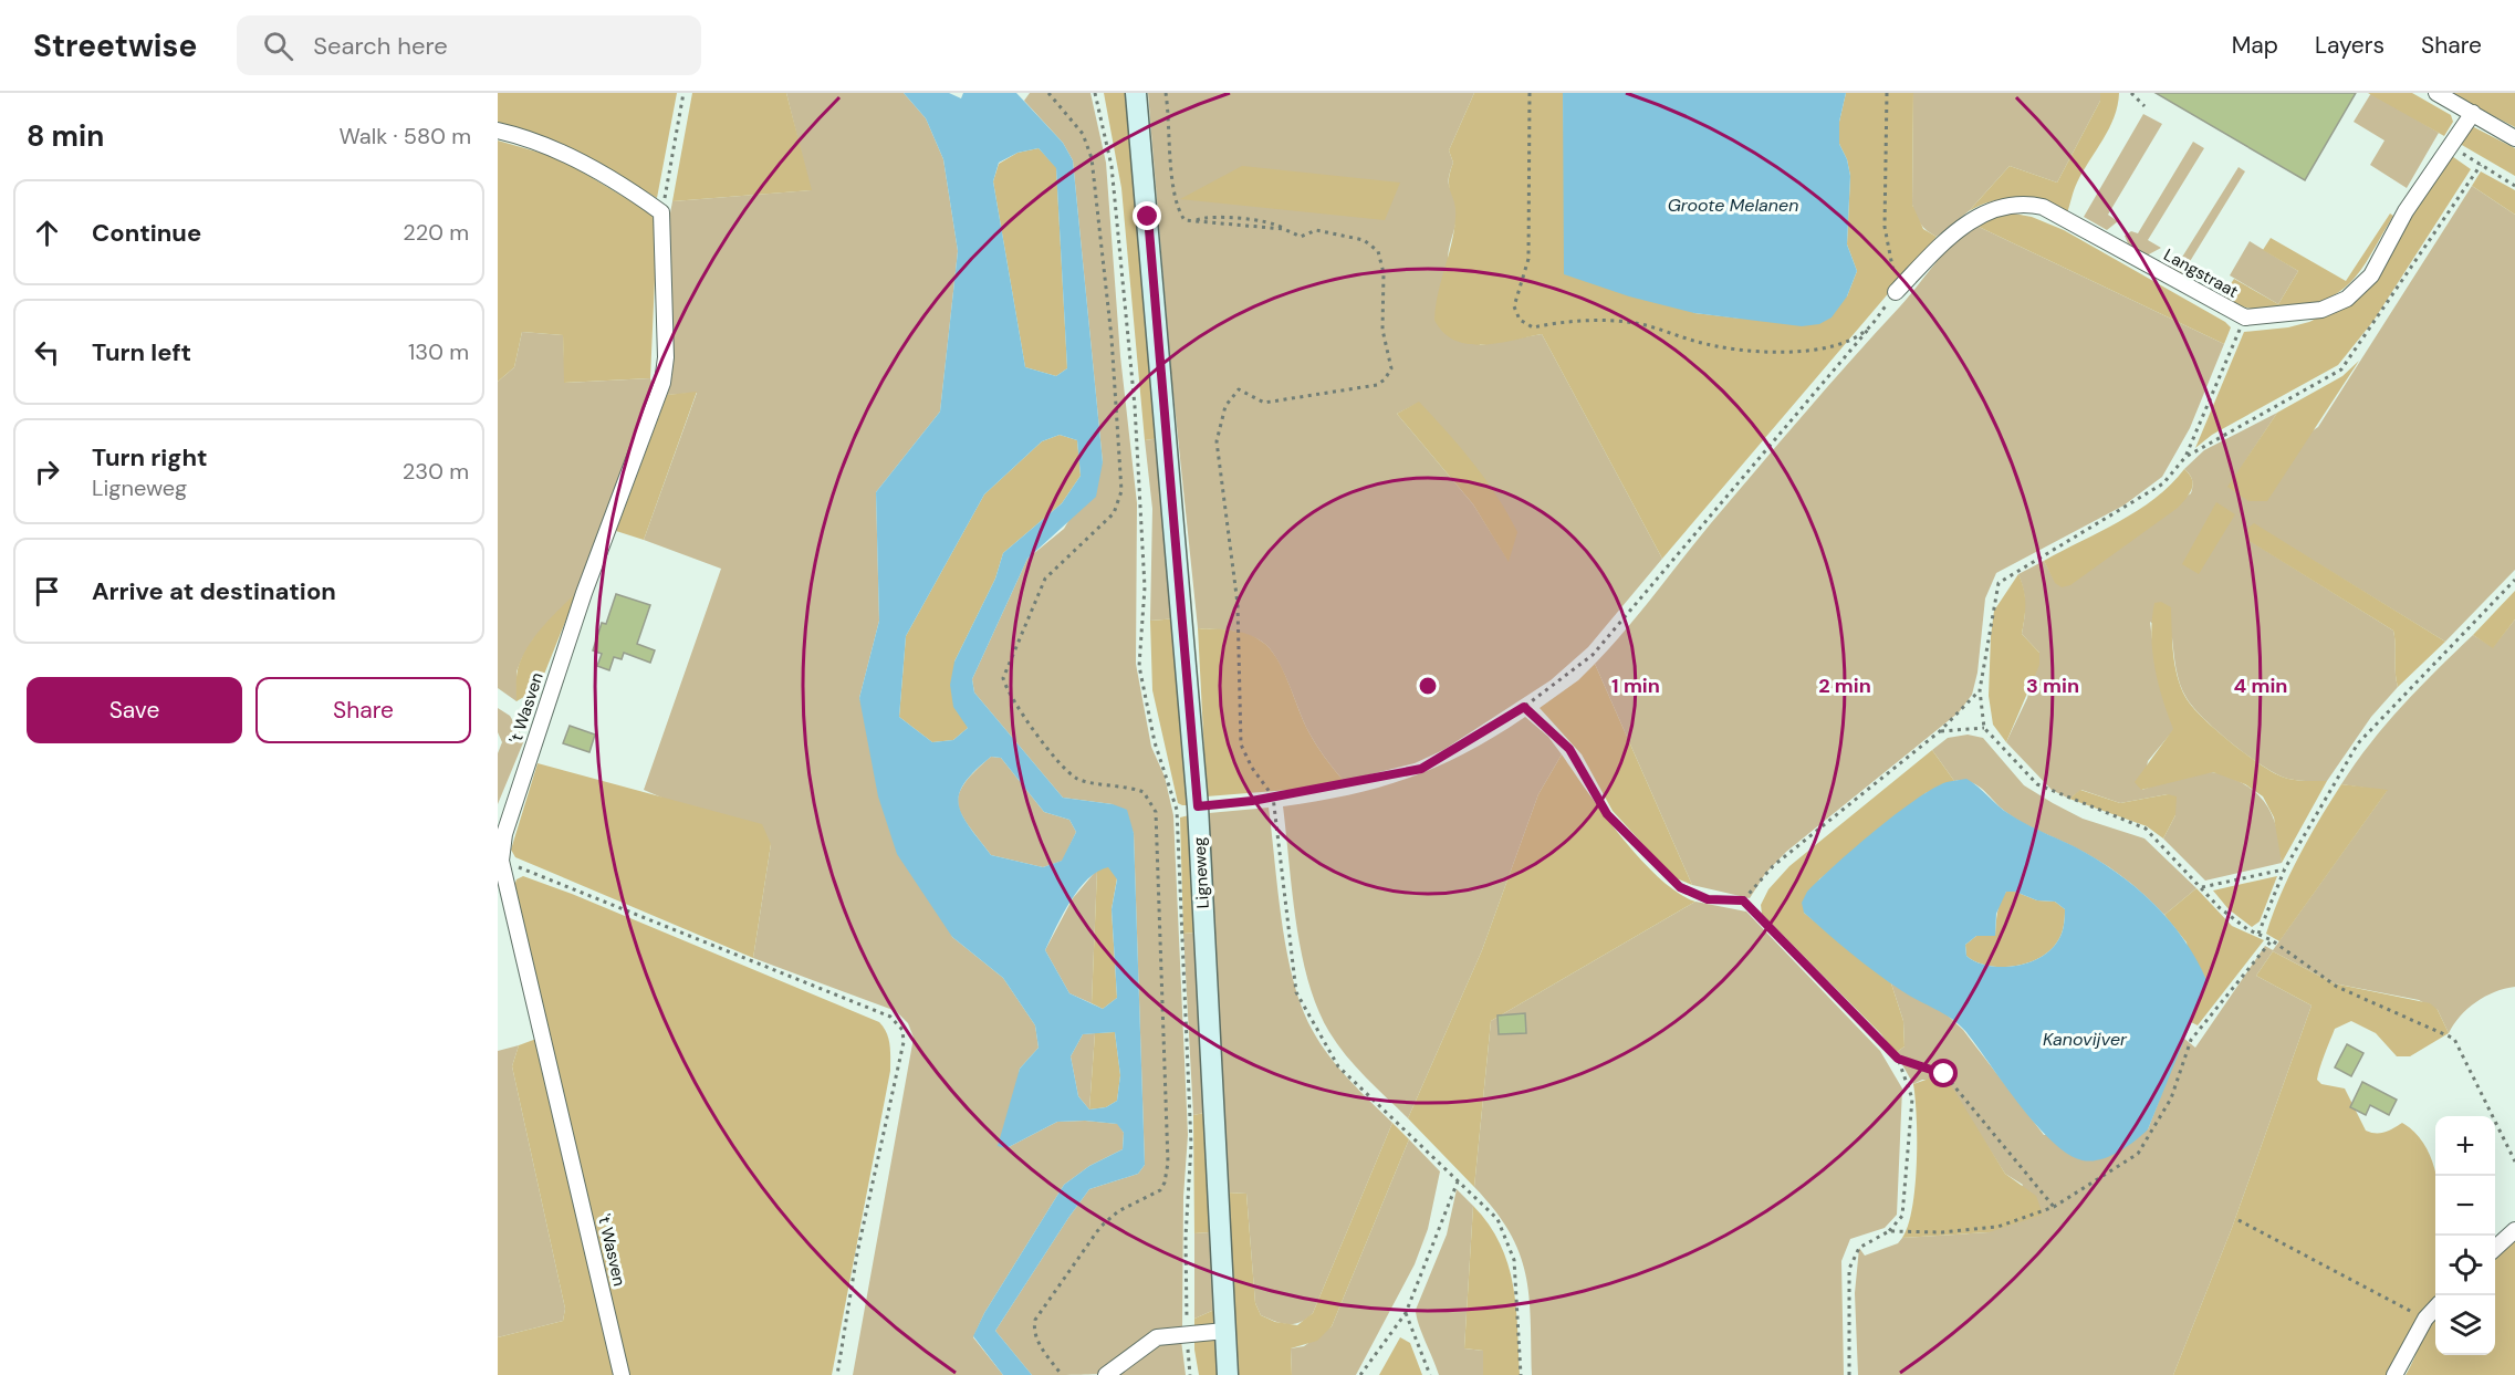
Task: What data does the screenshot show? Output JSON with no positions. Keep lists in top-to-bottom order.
{
  "streets": {
    "street": ["Langstraat", "'t Wasven", "Ligneweg"]
  },
  "water": ["Groote Melanen", "Kanovijver"],
  "page": {
    "header": "Streetwise",
    "search": "Search here",
    "nav": ["Map", "Layers", "Share"],
    "heading": ["8 min", "Walk · 580 m"],
    "list": [
      ["Continue", "220 m"],
      ["Turn left", "130 m"],
      ["Turn right", "Ligneweg", "230 m"],
      "Arrive at destination"
    ],
    "buttons": ["Save", "Share"],
    "map_buttons": ["+", "−"]
  },
  "rings": [
    "1 min",
    "2 min",
    "3 min",
    "4 min"
  ]
}
